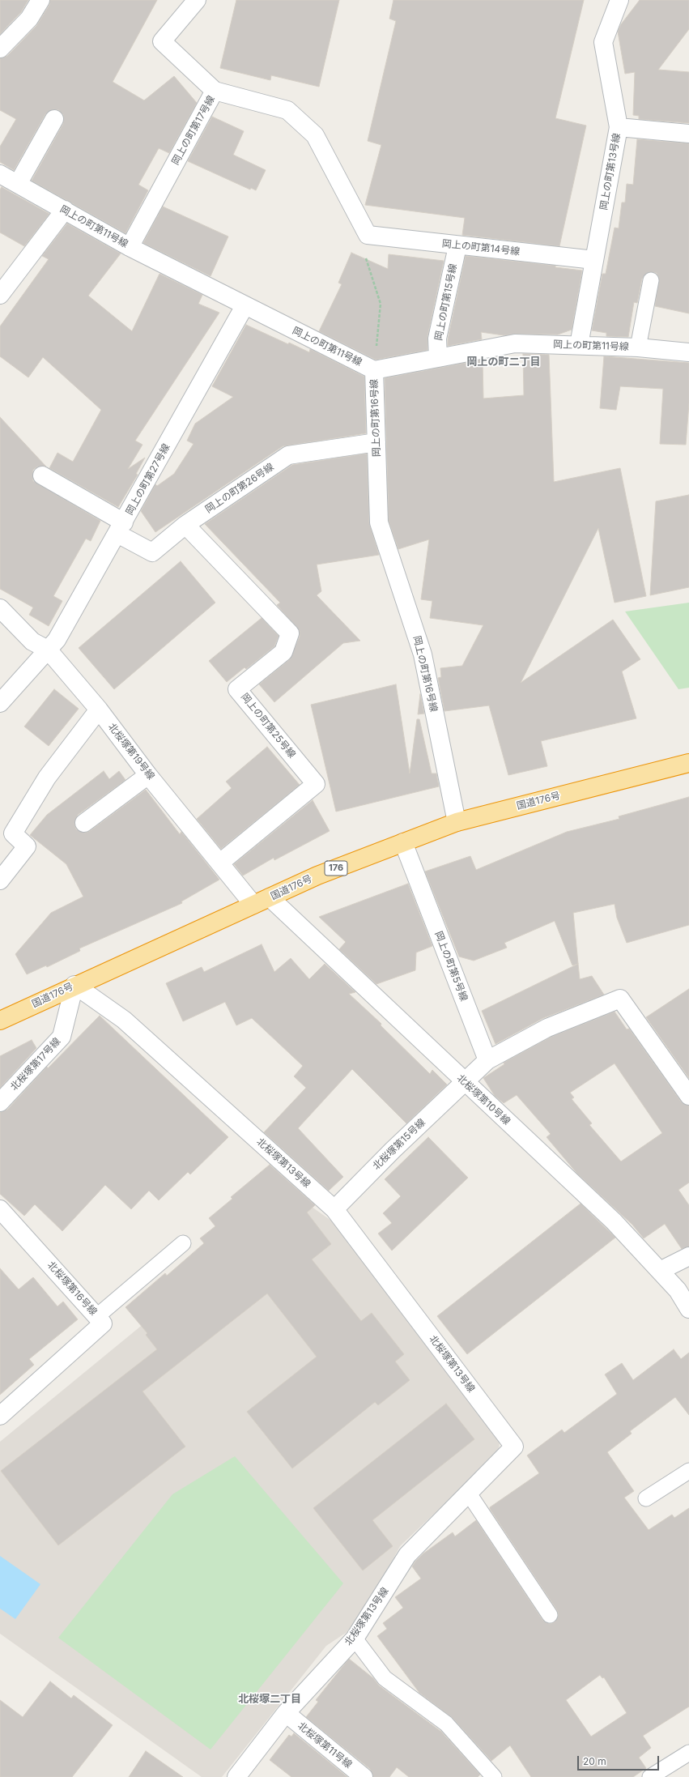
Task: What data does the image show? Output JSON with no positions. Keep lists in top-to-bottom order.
{
  "streets": {
    "highway": ["国道176号", "176"],
    "street": [
      "岡上の町第17号線",
      "岡上の町第13号線",
      "岡上の町第11号線",
      "岡上の町第14号線",
      "岡上の町第15号線",
      "岡上の町第16号線",
      "岡上の町第27号線",
      "岡上の町第26号線",
      "岡上の町第25号線",
      "北桜塚第19号線",
      "岡上の町第5号線",
      "北桜塚第17号線",
      "北桜塚第10号線",
      "北桜塚第15号線",
      "北桜塚第13号線",
      "北桜塚第16号線",
      "北桜塚第11号線"
    ]
  },
  "crossings": [
    ["岡上の町第17号線", "岡上の町第11号線"],
    ["岡上の町第13号線", "岡上の町第11号線"],
    ["岡上の町第13号線", "岡上の町第14号線"],
    ["岡上の町第11号線", "岡上の町第15号線"],
    ["岡上の町第11号線", "岡上の町第16号線"],
    ["岡上の町第11号線", "岡上の町第27号線"],
    ["岡上の町第14号線", "岡上の町第15号線"],
    ["岡上の町第14号線", "岡上の町第16号線"],
    ["岡上の町第16号線", "岡上の町第26号線"],
    ["岡上の町第16号線", "国道176号"],
    ["岡上の町第27号線", "岡上の町第26号線"],
    ["岡上の町第27号線", "北桜塚第19号線"],
    ["岡上の町第26号線", "岡上の町第25号線"],
    ["岡上の町第25号線", "北桜塚第19号線"],
    ["北桜塚第19号線", "国道176号"],
    ["国道176号", "岡上の町第5号線"],
    ["国道176号", "北桜塚第17号線"],
    ["国道176号", "北桜塚第10号線"],
    ["国道176号", "北桜塚第13号線"],
    ["北桜塚第17号線", "北桜塚第13号線"],
    ["北桜塚第10号線", "北桜塚第15号線"],
    ["北桜塚第15号線", "北桜塚第13号線"],
    ["北桜塚第13号線", "北桜塚第11号線"]
  ],
  "districts": ["岡上の町二丁目", "北桜塚二丁目"],
  "scale_bar": "20 m"
}
